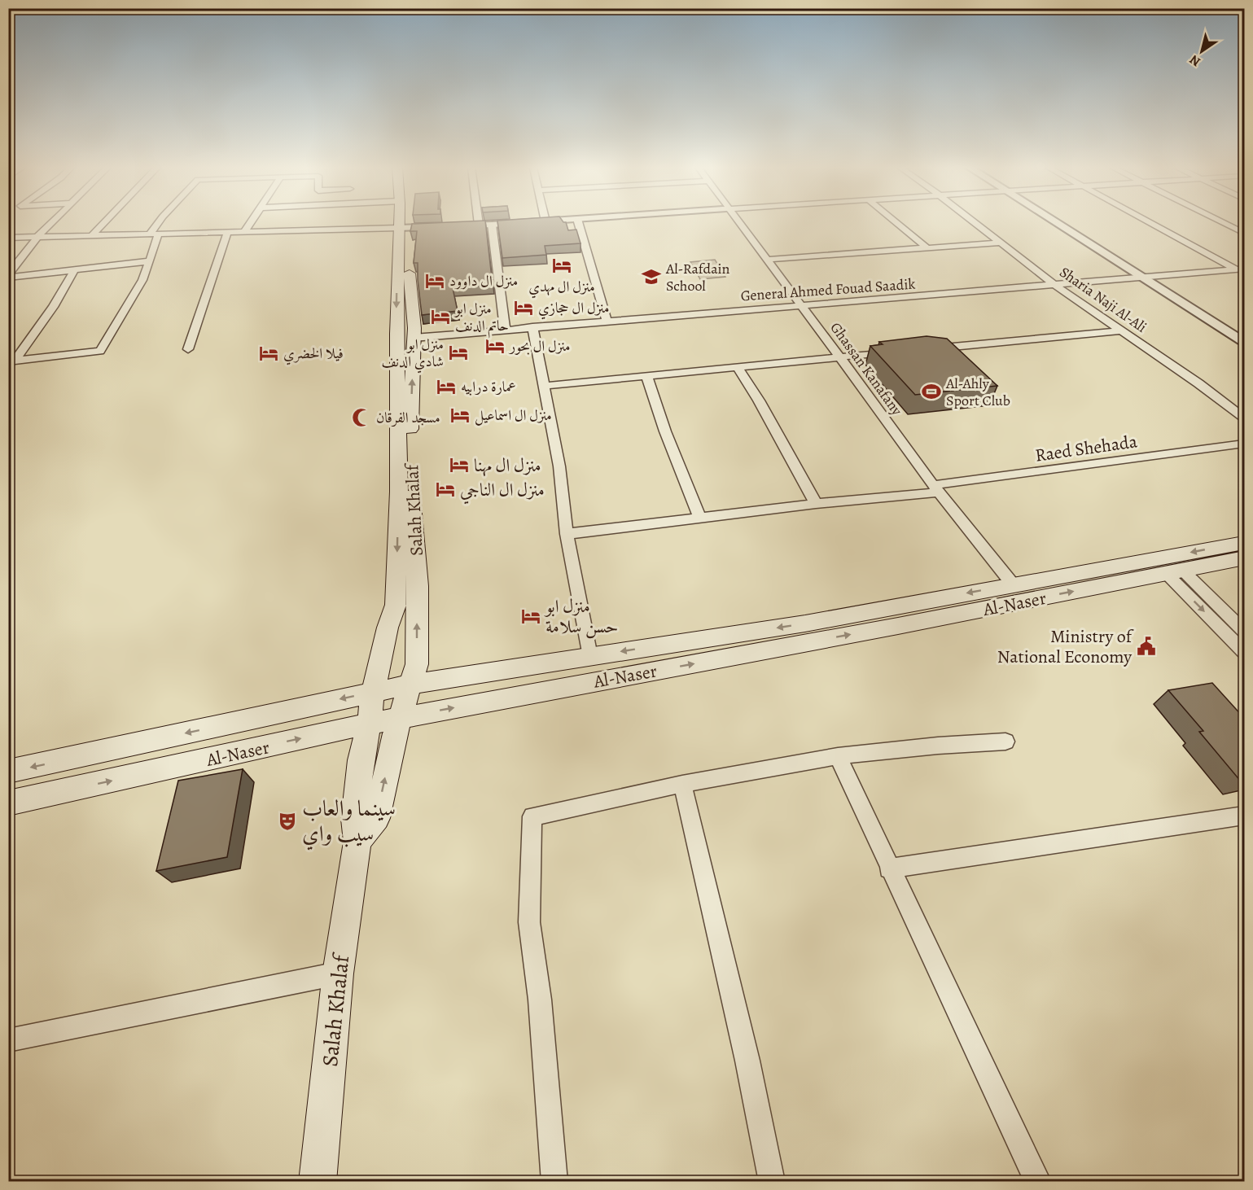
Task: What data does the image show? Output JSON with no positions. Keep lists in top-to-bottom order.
{
  "streets": {
    "main road": ["Salah Khalaf", "Al-Naser"],
    "street": [
      "General Ahmed Fouad Saadik",
      "Sharia Naji Al-Ali",
      "Ghassan Kanafany",
      "Raed Shehada"
    ]
  },
  "crossings": [
    ["General Ahmed Fouad Saadik", "Sharia Naji Al-Ali"],
    ["General Ahmed Fouad Saadik", "Ghassan Kanafany"],
    ["General Ahmed Fouad Saadik", "Salah Khalaf"],
    ["Ghassan Kanafany", "Raed Shehada"],
    ["Ghassan Kanafany", "Al-Naser"],
    ["Salah Khalaf", "Al-Naser"]
  ],
  "places": {
    "hotel": [
      "منزل ال مهدي",
      "منزل ال داوود",
      "منزل ال حجازي",
      "منزل ابو حاتم الدنف",
      "منزل ال بحور",
      "منزل ابو شادي الدنف",
      "فيلا الخضري",
      "عمارة درابيه",
      "منزل ال اسماعيل",
      "منزل ال مهنا",
      "منزل ال الناجي",
      "منزل ابو حسن سلامة"
    ],
    "school or university": ["Al-Rafdain School"],
    "sports": ["Al-Ahly Sport Club"],
    "mosque": ["مسجد الفرقان"],
    "public building": ["Ministry of National Economy"],
    "theatre": ["سينما والعاب سيب واي"]
  },
  "north": "bottom left"
}
